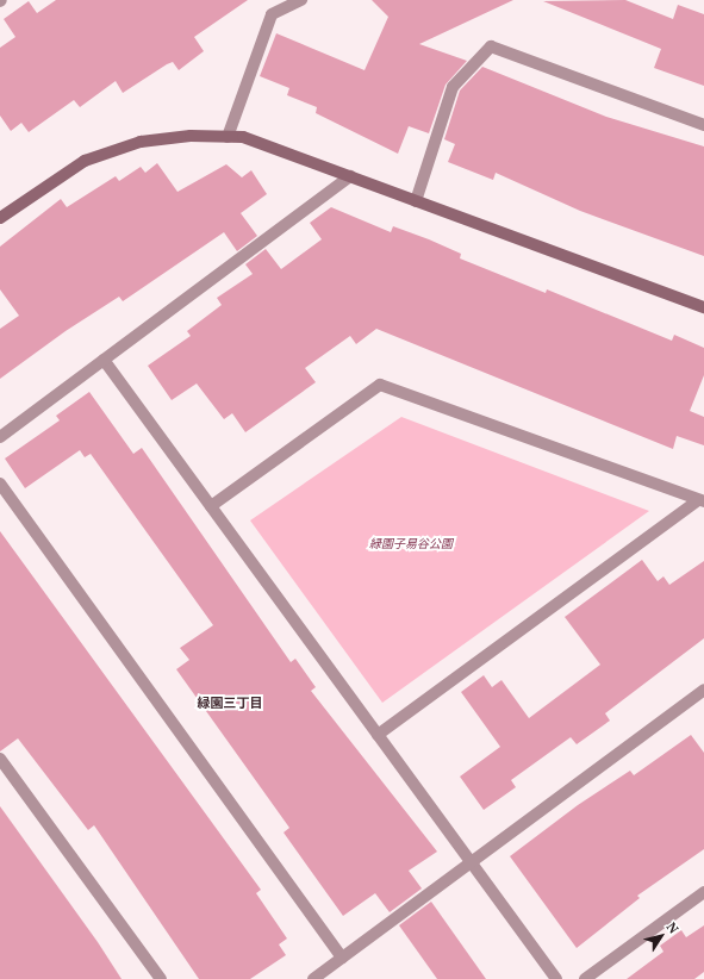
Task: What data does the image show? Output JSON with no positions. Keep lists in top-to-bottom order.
{
  "districts": ["緑園三丁目"],
  "parks": ["緑園子易谷公園"],
  "north": "top right"
}
